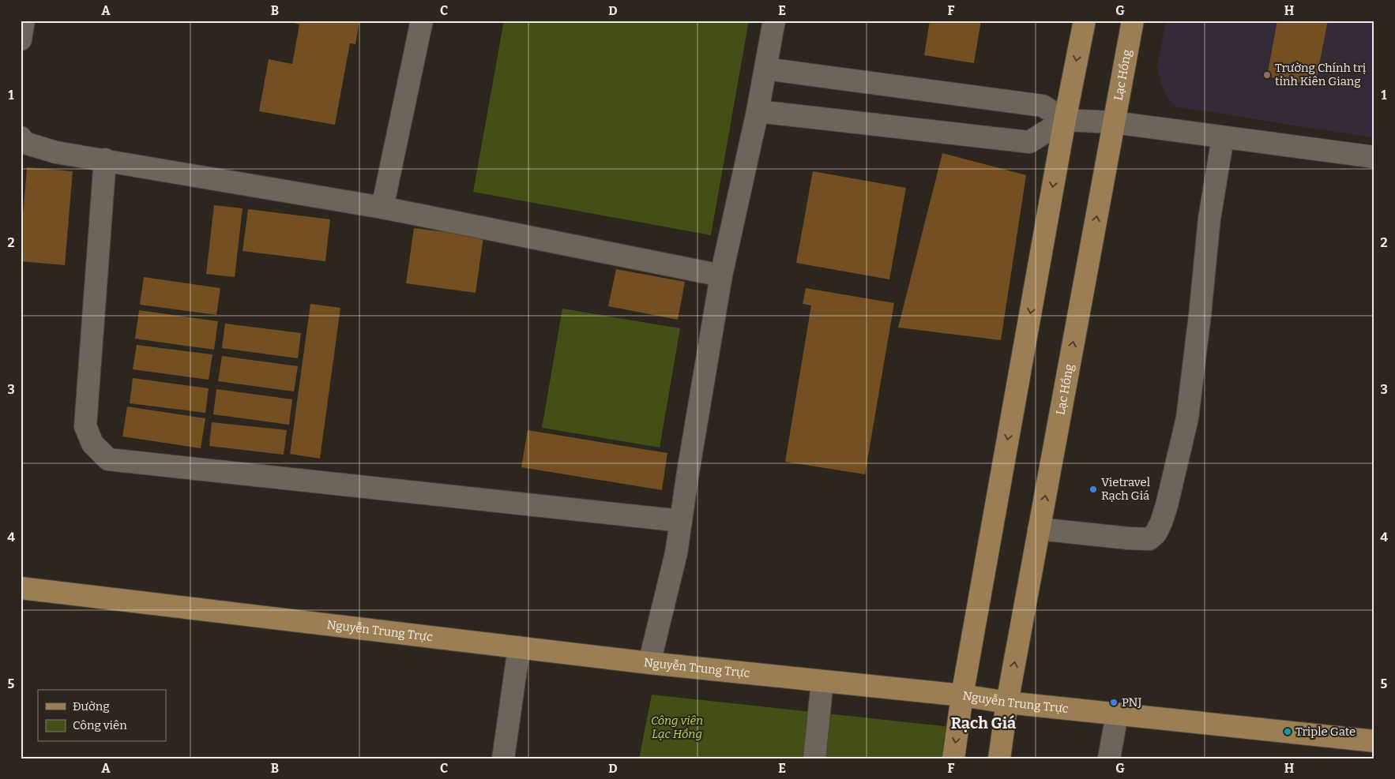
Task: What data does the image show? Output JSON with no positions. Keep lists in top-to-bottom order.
{
  "streets": {
    "main road": ["Lạc Hồng", "Nguyễn Trung Trực"]
  },
  "crossings": [
    ["Lạc Hồng", "Nguyễn Trung Trực"]
  ],
  "districts": ["Rạch Giá"],
  "parks": ["Công viên Lạc Hồng"],
  "places": [
    "Trường Chính trị tỉnh Kiên Giang",
    "Vietravel Rạch Giá",
    "PNJ",
    "Triple Gate"
  ],
  "legend": ["Đường", "Công viên"],
  "grid": {
    "columns": [
      "A",
      "B",
      "C",
      "D",
      "E",
      "F",
      "G",
      "H"
    ],
    "rows": [
      "1",
      "2",
      "3",
      "4",
      "5"
    ]
  }
}
